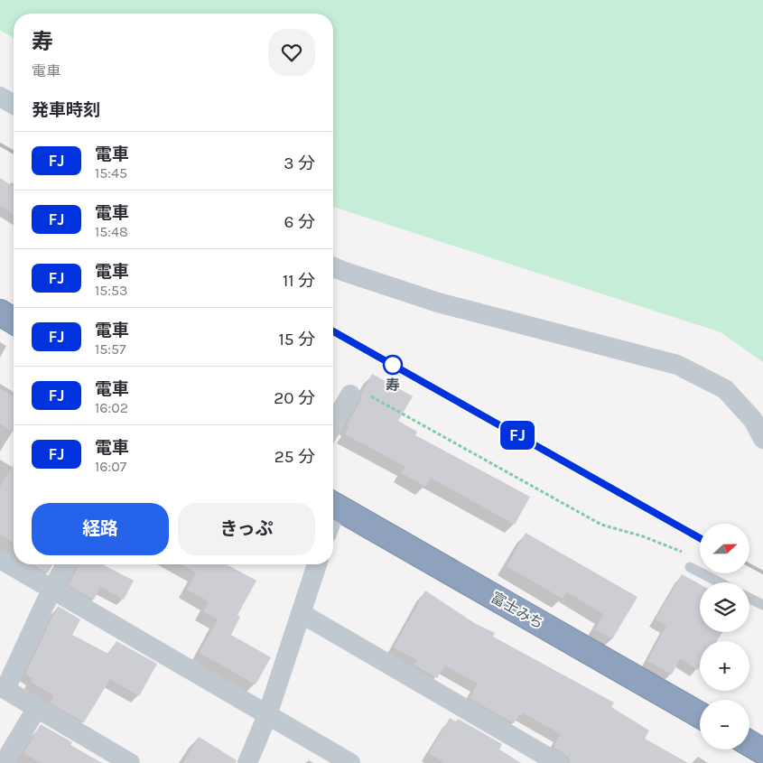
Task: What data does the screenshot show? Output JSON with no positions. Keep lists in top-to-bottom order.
{
  "streets": {
    "highway": ["富士みち"]
  },
  "places": ["寿"],
  "north": "right",
  "page": {
    "on_map": "FJ",
    "heading": [
      ["寿", "電車"],
      "発車時刻"
    ],
    "list": [
      {
        "mark": "FJ",
        "name": "電車",
        "note": "15:45",
        "value": "3 分"
      },
      {
        "mark": "FJ",
        "name": "電車",
        "note": "15:48",
        "value": "6 分"
      },
      {
        "mark": "FJ",
        "name": "電車",
        "note": "15:53",
        "value": "11 分"
      },
      {
        "mark": "FJ",
        "name": "電車",
        "note": "15:57",
        "value": "15 分"
      },
      {
        "mark": "FJ",
        "name": "電車",
        "note": "16:02",
        "value": "20 分"
      },
      {
        "mark": "FJ",
        "name": "電車",
        "note": "16:07",
        "value": "25 分"
      }
    ],
    "buttons": ["経路", "きっぷ"],
    "map_buttons": ["+", "−"]
  }
}
